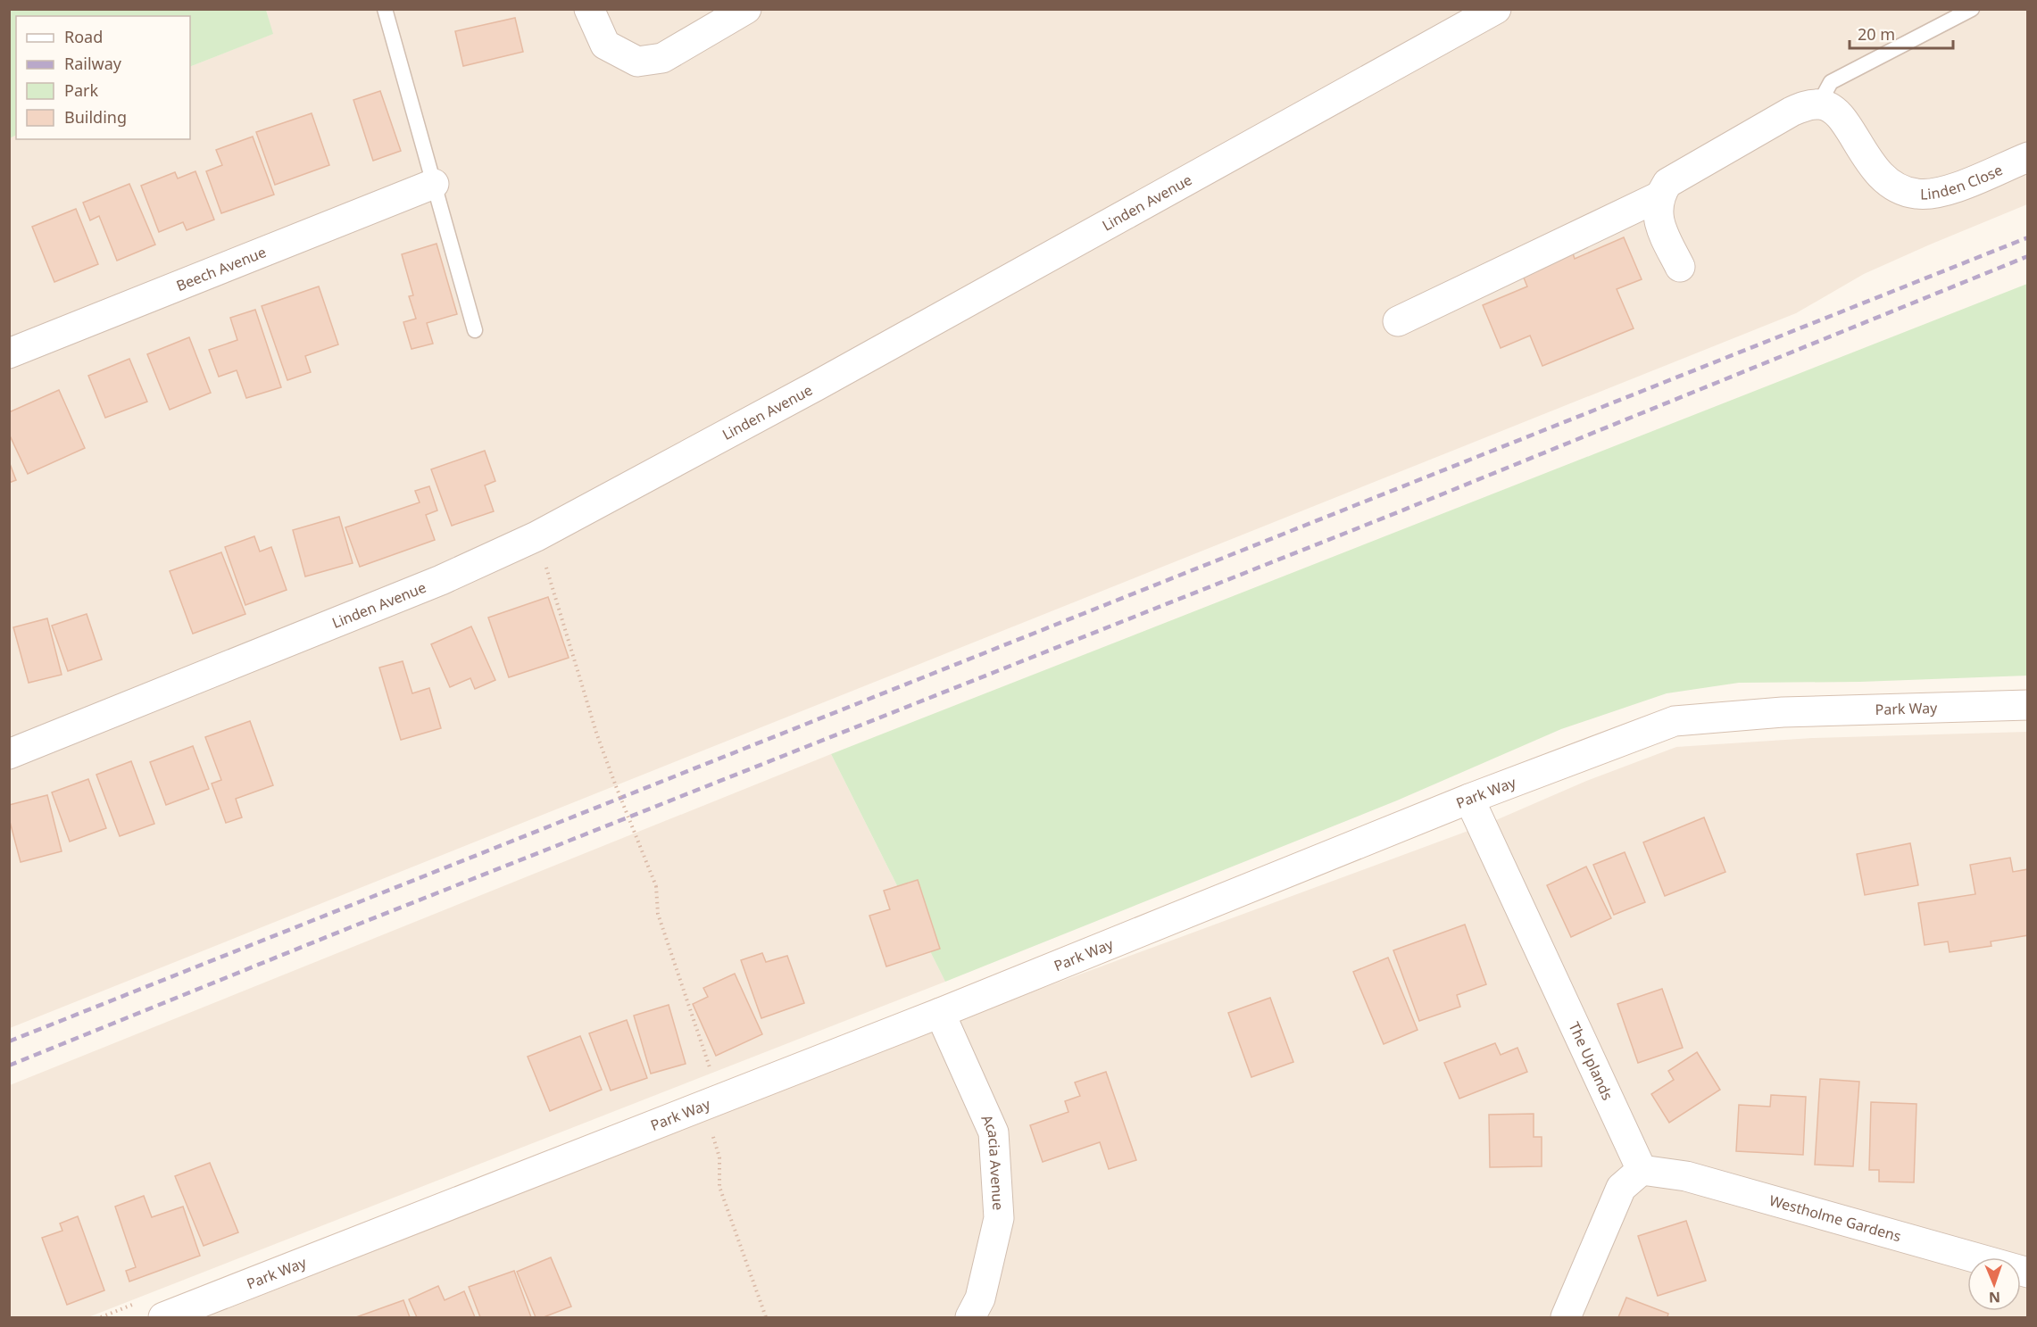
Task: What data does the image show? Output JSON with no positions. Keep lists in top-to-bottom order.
{
  "streets": {
    "street": [
      "Linden Close",
      "Linden Avenue",
      "Beech Avenue",
      "Park Way",
      "The Uplands",
      "Acacia Avenue",
      "Westholme Gardens"
    ]
  },
  "crossings": [
    ["Park Way", "The Uplands"],
    ["Park Way", "Acacia Avenue"],
    ["The Uplands", "Westholme Gardens"]
  ],
  "legend": [
    "Road",
    "Railway",
    "Park",
    "Building"
  ],
  "scale_bar": "20 m",
  "north": "bottom"
}
